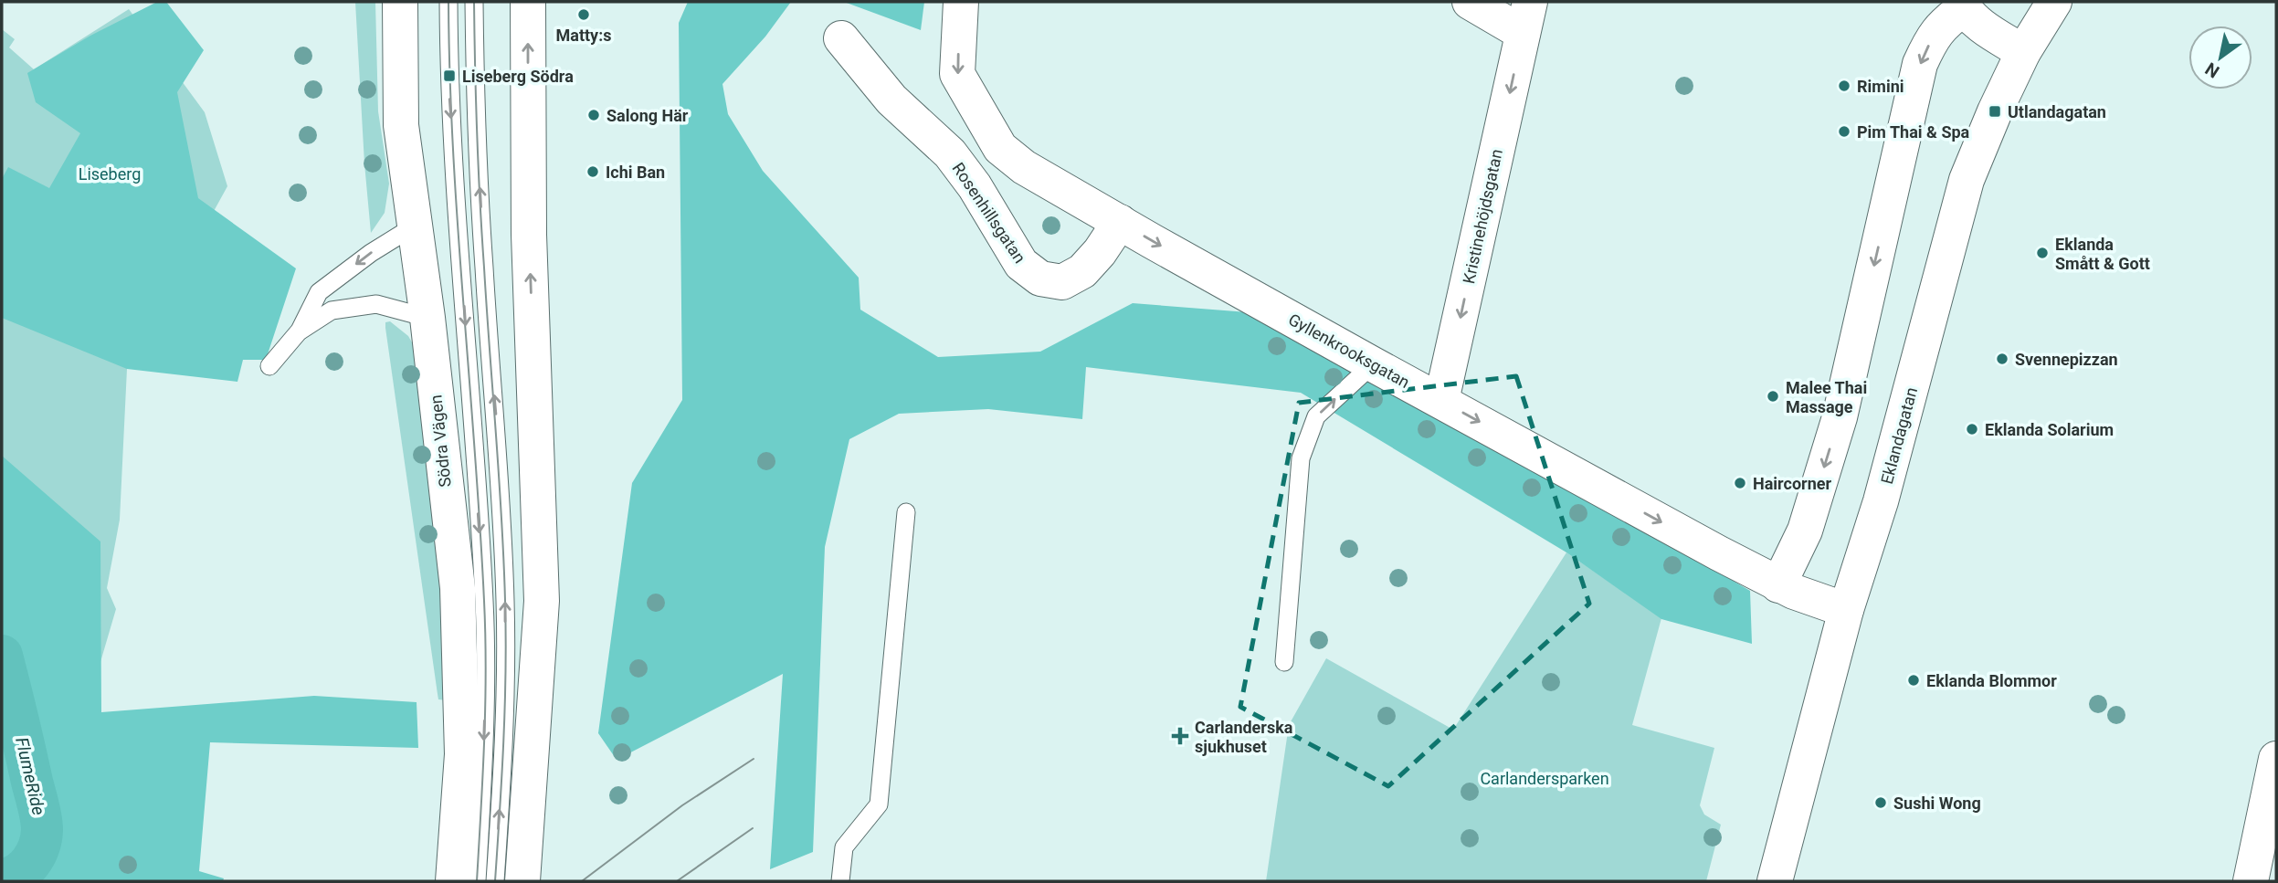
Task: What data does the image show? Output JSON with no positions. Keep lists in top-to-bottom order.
{
  "streets": {
    "street": [
      "Rosenhillsgatan",
      "Kristinehöjdsgatan",
      "Gyllenkrooksgatan",
      "Eklandagatan",
      "Södra Vägen"
    ]
  },
  "crossings": [
    ["Rosenhillsgatan", "Gyllenkrooksgatan"],
    ["Kristinehöjdsgatan", "Gyllenkrooksgatan"],
    ["Gyllenkrooksgatan", "Eklandagatan"]
  ],
  "one_way": ["Kristinehöjdsgatan", "Gyllenkrooksgatan"],
  "water": ["FlumeRide"],
  "parks": ["Liseberg", "Carlandersparken"],
  "places": {
    "other": [
      "Matty:s",
      "Rimini",
      "Salong Här",
      "Pim Thai & Spa",
      "Ichi Ban",
      "Eklanda Smått & Gott",
      "Svennepizzan",
      "Malee Thai Massage",
      "Eklanda Solarium",
      "Haircorner",
      "Eklanda Blommor",
      "Sushi Wong"
    ],
    "transit": ["Liseberg Södra", "Utlandagatan"],
    "health": ["Carlanderska sjukhuset"]
  },
  "north": "bottom left"
}
